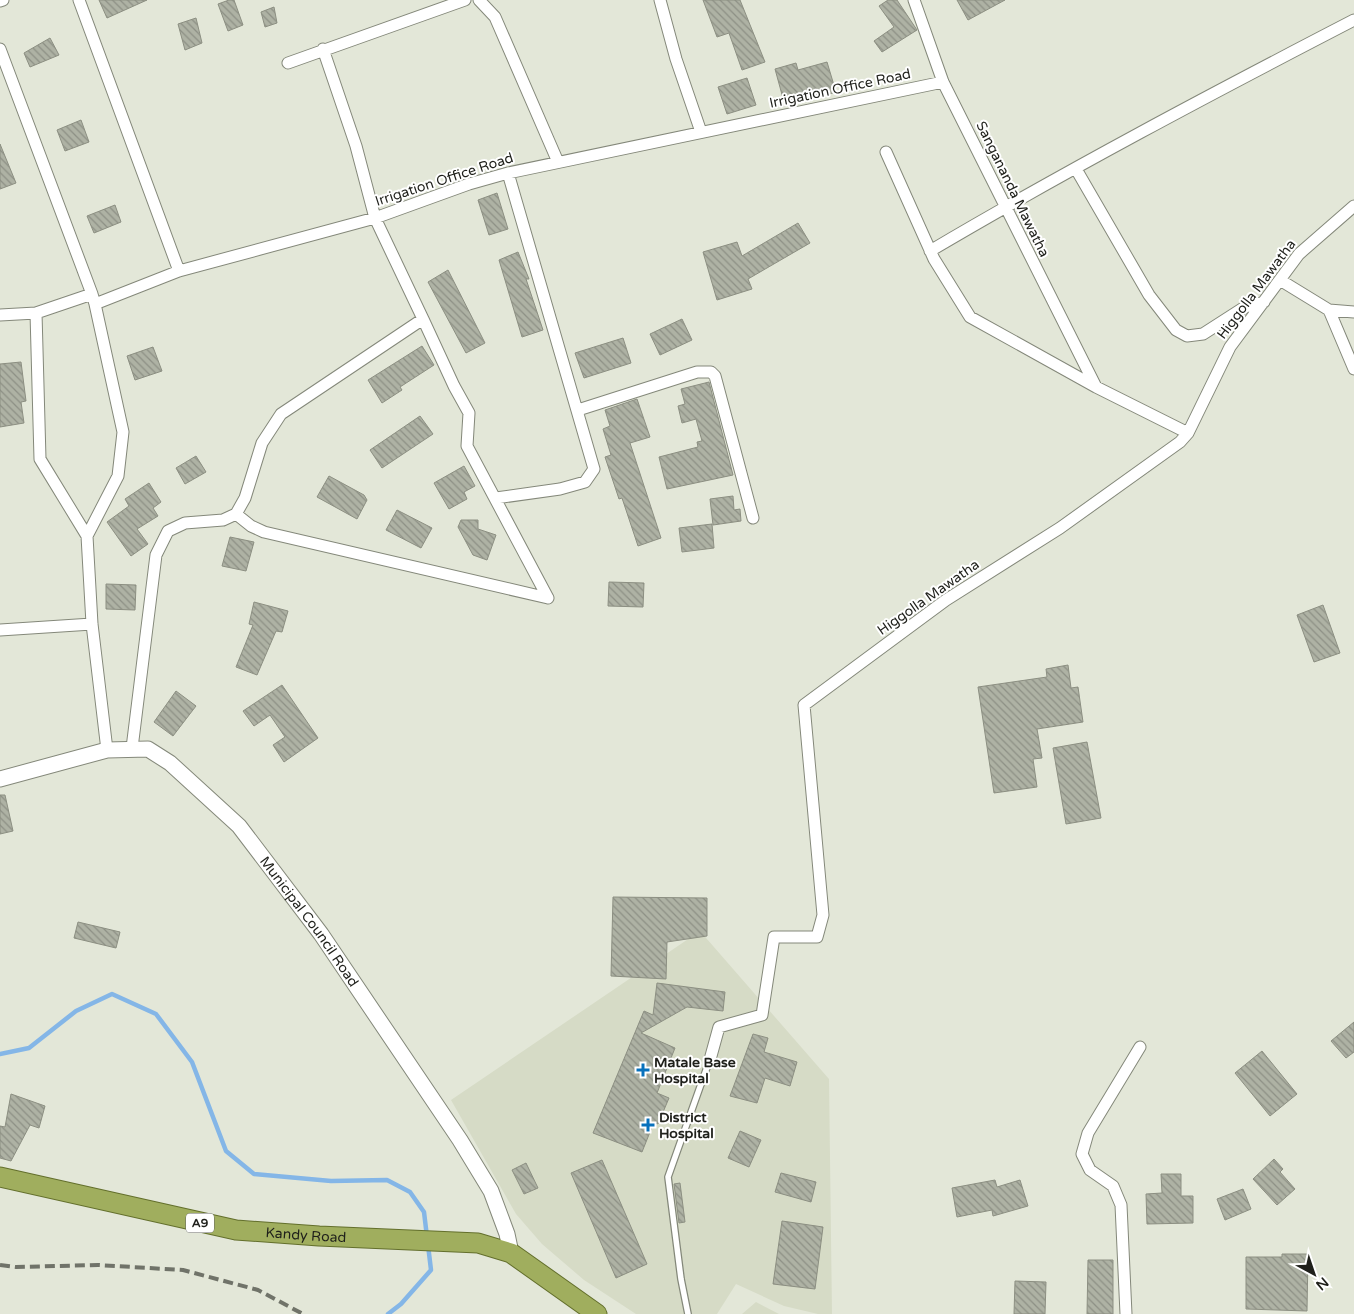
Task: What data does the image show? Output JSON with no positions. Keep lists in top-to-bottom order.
{
  "streets": {
    "highway": ["A9", "Kandy Road"],
    "street": [
      "Irrigation Office Road",
      "Sangananda Mawatha",
      "Higgolla Mawatha",
      "Municipal Council Road"
    ]
  },
  "crossings": [
    ["Irrigation Office Road", "Sangananda Mawatha"],
    ["Municipal Council Road", "Kandy Road"]
  ],
  "places": {
    "health": ["Matale Base Hospital", "District Hospital"]
  },
  "north": "bottom right"
}
